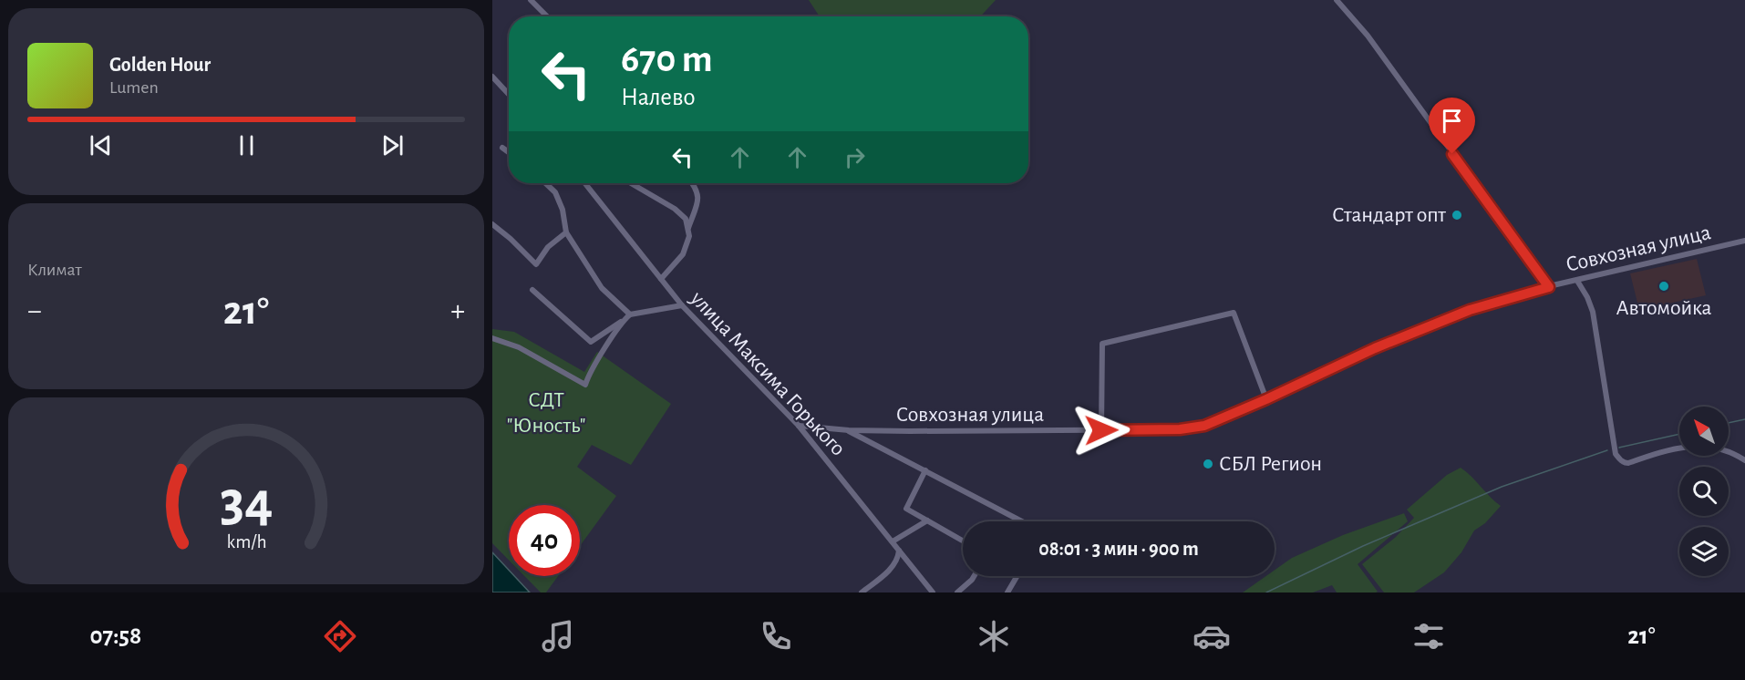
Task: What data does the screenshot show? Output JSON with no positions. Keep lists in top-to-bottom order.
{
  "streets": {
    "street": ["Совхозная улица", "улица Максима Горького"]
  },
  "crossings": [
    ["Совхозная улица", "улица Максима Горького"]
  ],
  "parks": ["СДТ \"Юность\""],
  "places": ["Стандарт опт", "Автомойка", "СБЛ Регион"],
  "north": "top left",
  "page": {
    "turn": ["670 m", "Налево"],
    "song": ["Golden Hour", "Lumen"],
    "tile": "Климат",
    "heat": ["−", "21°", "+"],
    "limit": "40",
    "trip": "08:01 · 3 мин · 900 m",
    "tabs": ["07:58", "21°"],
    "gauge": ["34", "km/h"]
  }
}
